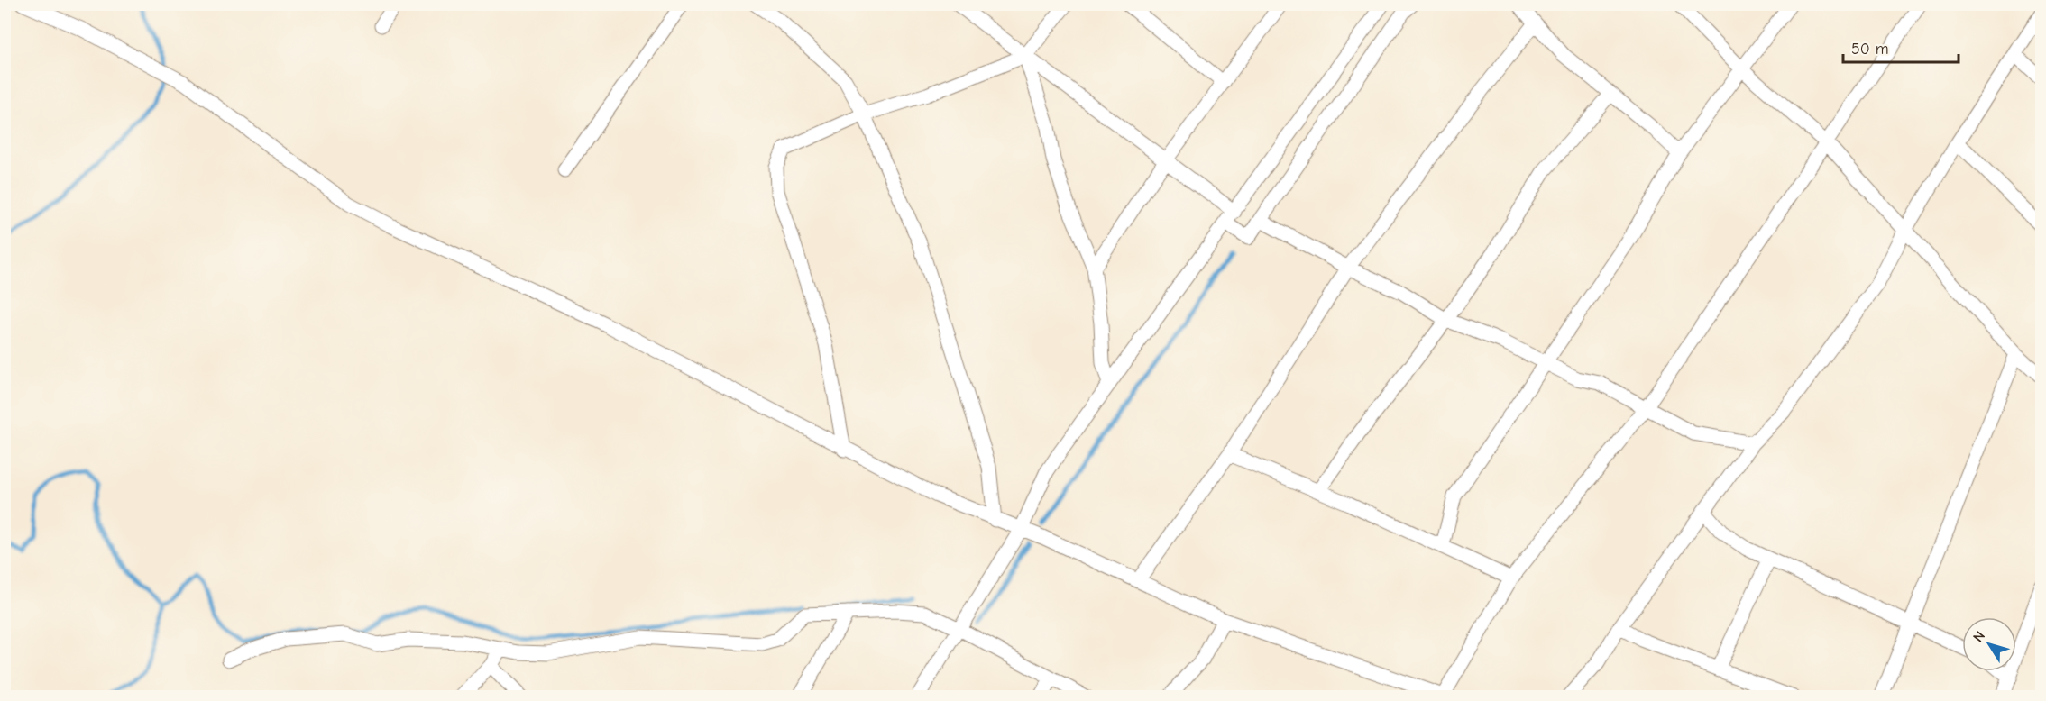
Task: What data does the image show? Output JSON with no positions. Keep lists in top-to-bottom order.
{
  "scale_bar": "50 m",
  "north": "top left"
}
